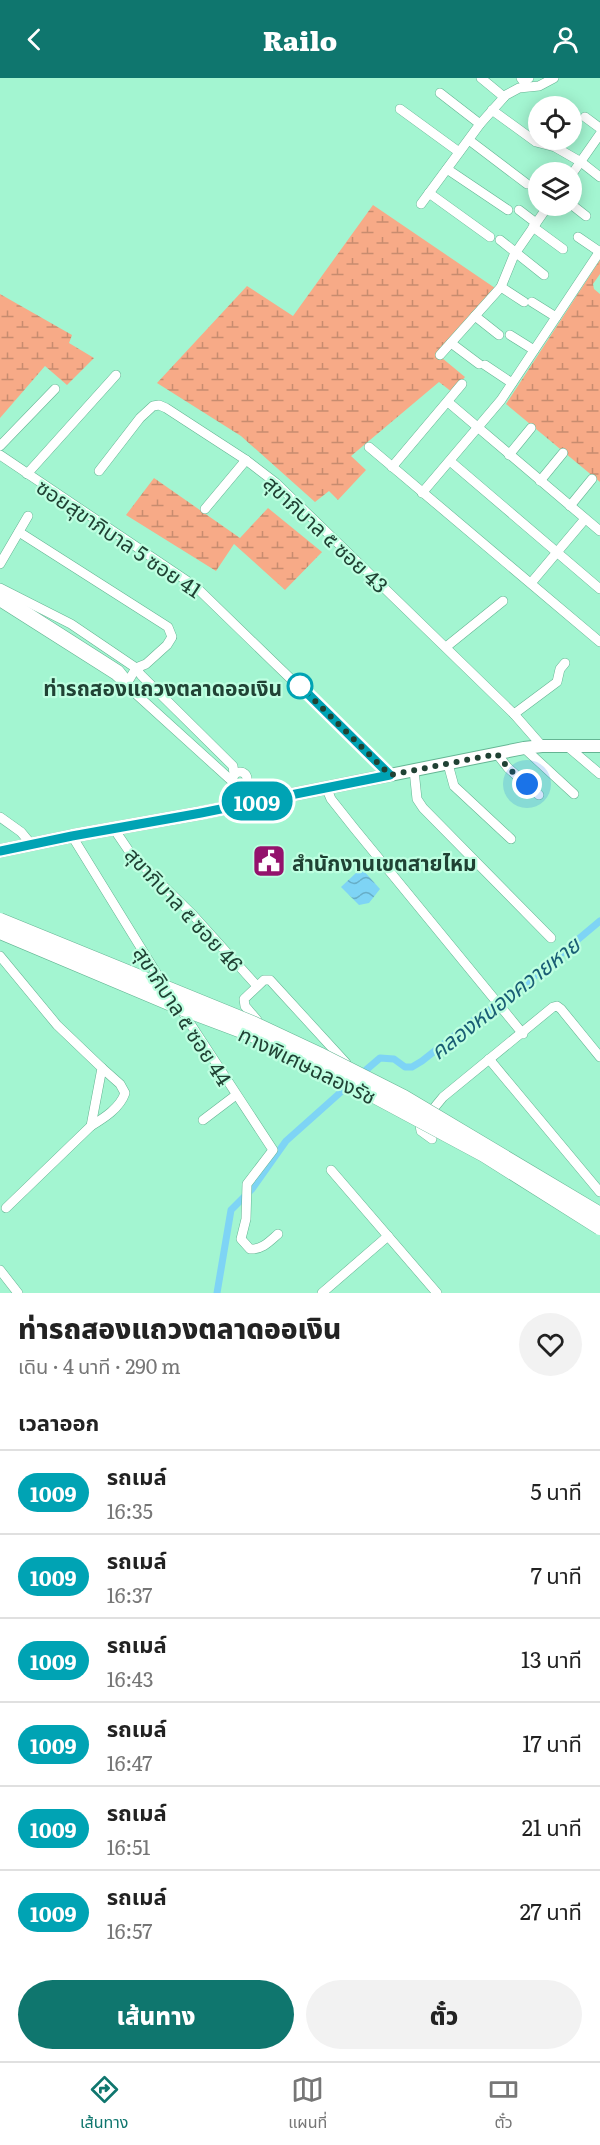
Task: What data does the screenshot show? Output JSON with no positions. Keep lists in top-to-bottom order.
{
  "streets": {
    "highway": ["ทางพิเศษฉลองรัช"],
    "street": [
      "สุขาภิบาล ๕ ซอย 43",
      "ซอยสุขาภิบาล 5 ซอย 41",
      "สุขาภิบาล ๕ ซอย 46",
      "สุขาภิบาล ๕ ซอย 44"
    ]
  },
  "water": ["คลองหนองควายหาย"],
  "places": {
    "other": ["ท่ารถสองแถวงตลาดออเงิน"],
    "public building": ["สำนักงานเขตสายไหม"]
  },
  "lines": ["bus line 1009"],
  "page": {
    "header": "Railo",
    "on_map": "1009",
    "heading": [
      ["ท่ารถสองแถวงตลาดออเงิน", "เดิน · 4 นาที · 290 m"],
      "เวลาออก"
    ],
    "list": [
      {
        "mark": "1009",
        "name": "รถเมล์",
        "note": "16:35",
        "value": "5 นาที"
      },
      {
        "mark": "1009",
        "name": "รถเมล์",
        "note": "16:37",
        "value": "7 นาที"
      },
      {
        "mark": "1009",
        "name": "รถเมล์",
        "note": "16:43",
        "value": "13 นาที"
      },
      {
        "mark": "1009",
        "name": "รถเมล์",
        "note": "16:47",
        "value": "17 นาที"
      },
      {
        "mark": "1009",
        "name": "รถเมล์",
        "note": "16:51",
        "value": "21 นาที"
      },
      {
        "mark": "1009",
        "name": "รถเมล์",
        "note": "16:57",
        "value": "27 นาที"
      }
    ],
    "buttons": ["เส้นทาง", "ตั๋ว"],
    "tabs": ["เส้นทาง", "แผนที่", "ตั๋ว"]
  }
}
